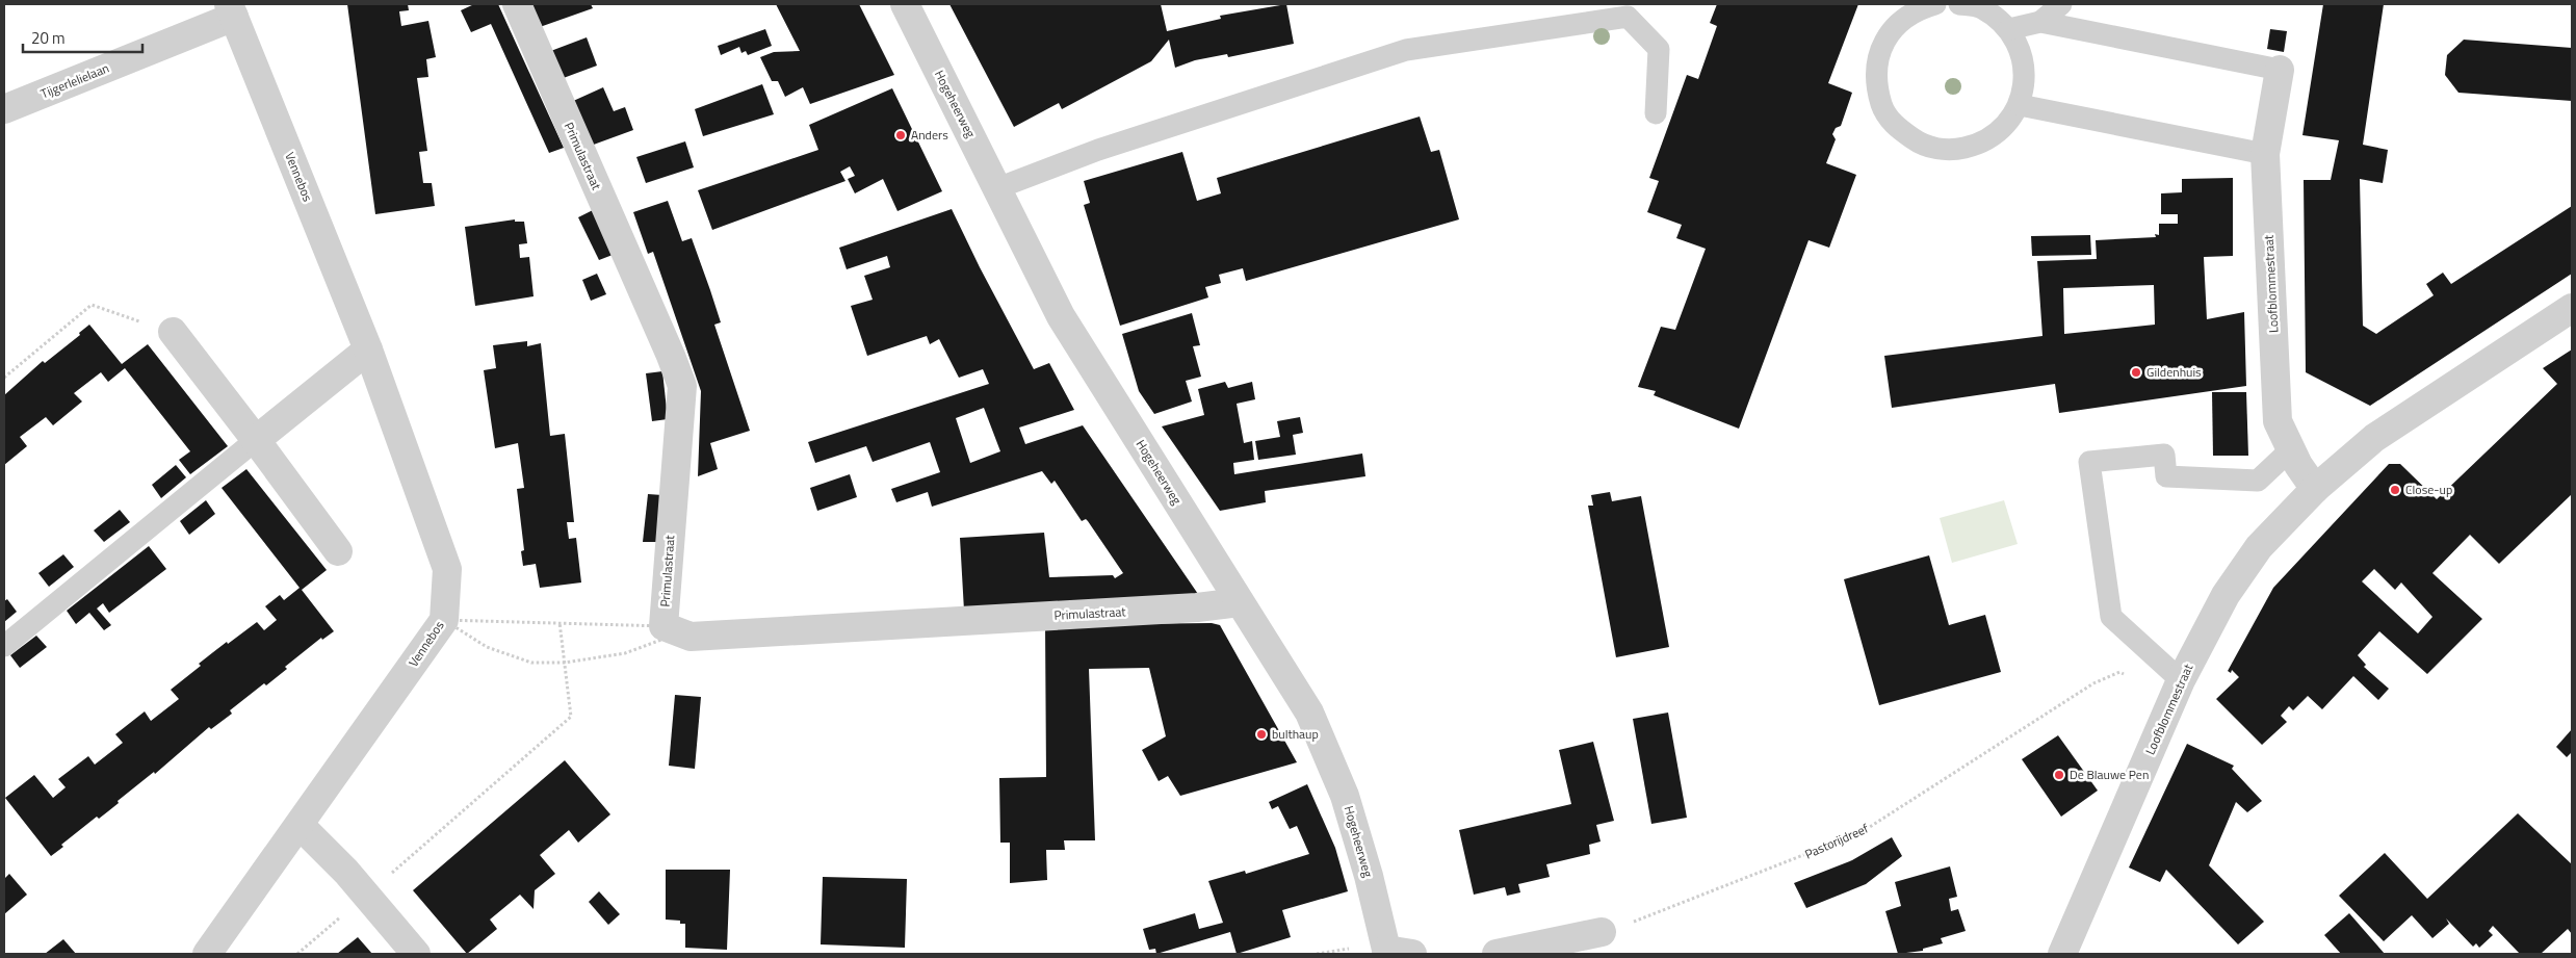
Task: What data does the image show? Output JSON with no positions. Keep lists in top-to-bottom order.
{
  "streets": {
    "street": [
      "Tijgerlelielaan",
      "Hogeheerweg",
      "Primulastraat",
      "Vennebos",
      "Loofblommestraat"
    ],
    "path": ["Pastorijdreef"]
  },
  "crossings": [
    ["Tijgerlelielaan", "Vennebos"],
    ["Hogeheerweg", "Primulastraat"],
    ["Loofblommestraat", "Pastorijdreef"]
  ],
  "places": [
    "Anders",
    "Gildenhuis",
    "Close-up",
    "bulthaup",
    "De Blauwe Pen"
  ],
  "scale_bar": "20 m"
}
